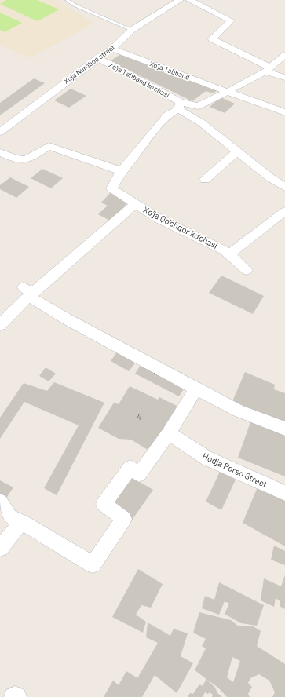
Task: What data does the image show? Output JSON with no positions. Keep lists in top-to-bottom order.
{
  "streets": {
    "street": [
      "Xuja Nurobod street",
      "Xo'ja Tabband",
      "Xo'ja Tabband ko'chasi",
      "Xo'ja Qo'chqor ko'chasi",
      "Hodja Porso Street"
    ]
  },
  "crossings": [
    ["Xuja Nurobod street", "Xo'ja Tabband"],
    ["Xuja Nurobod street", "Xo'ja Tabband ko'chasi"]
  ],
  "house_numbers": ["1", "4"]
}
